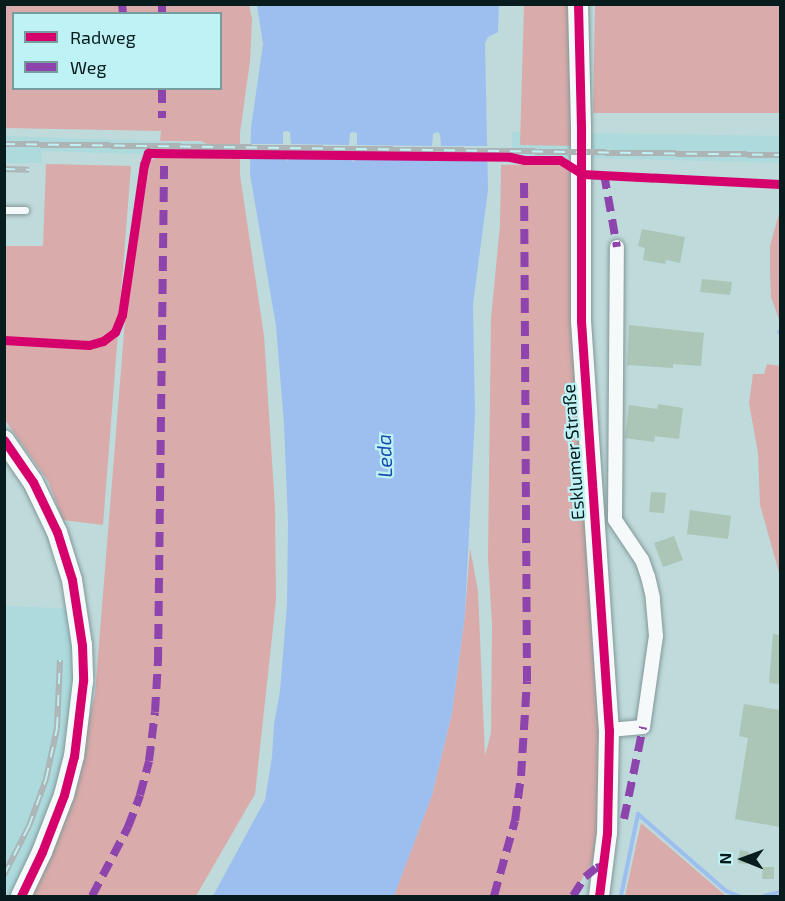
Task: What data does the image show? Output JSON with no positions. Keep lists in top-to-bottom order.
{
  "streets": {
    "street": ["Esklumer Straße"]
  },
  "water": ["Leda"],
  "legend": ["Radweg", "Weg"],
  "north": "left"
}
